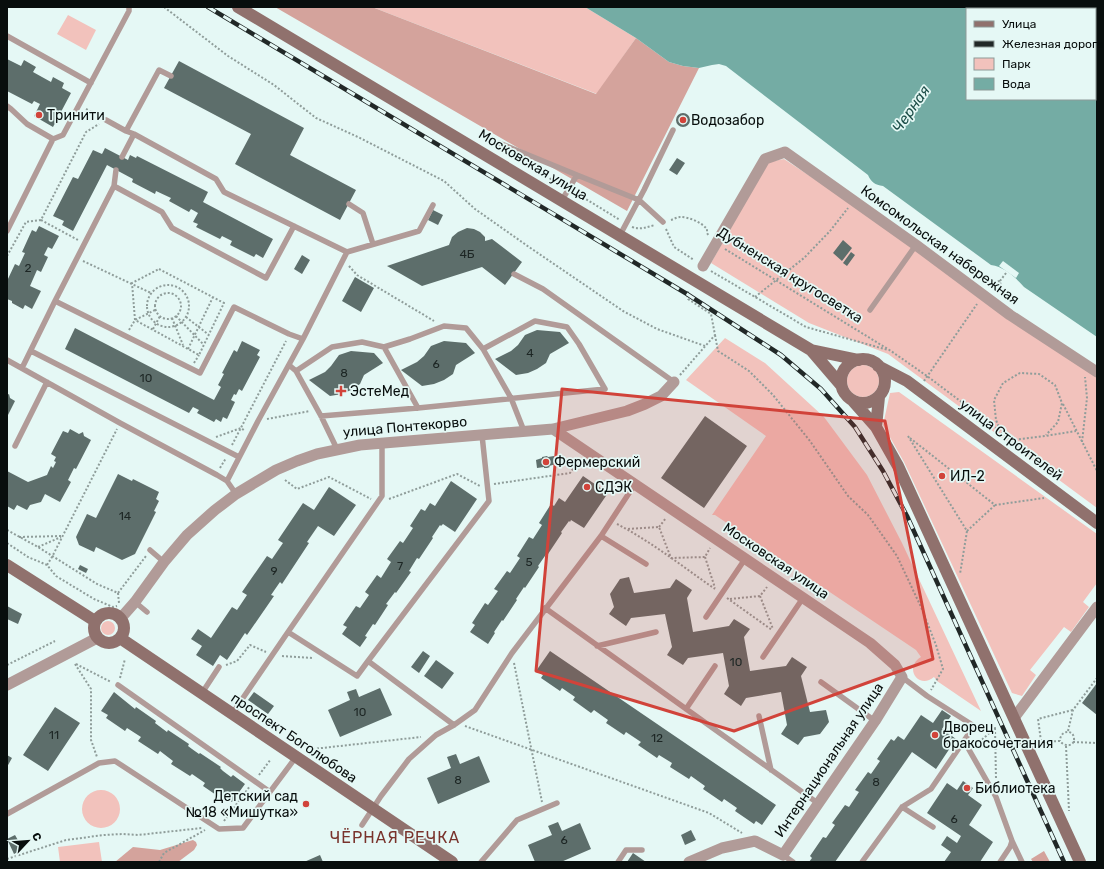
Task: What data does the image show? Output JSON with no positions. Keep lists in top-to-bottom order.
{
  "streets": {
    "main road": ["Московская улица", "улица Строителей", "проспект Боголюбова"],
    "street": ["Комсомольская набережная", "улица Понтекорво", "Интернациональная улица"],
    "path": ["Дубненская кругосветка"]
  },
  "crossings": [
    ["Московская улица", "Дубненская кругосветка"],
    ["Московская улица", "улица Понтекорво"],
    ["Московская улица", "Интернациональная улица"],
    ["Комсомольская набережная", "Дубненская кругосветка"],
    ["улица Понтекорво", "проспект Боголюбова"]
  ],
  "districts": ["ЧЁРНАЯ РЕЧКА"],
  "water": ["Черная"],
  "places": {
    "other": [
      "Тринити",
      "Водозабор",
      "Фермерский",
      "ИЛ-2",
      "СДЭК",
      "Дворец бракосочетания",
      "Библиотека",
      "Детский сад №18 «Мишутка»"
    ],
    "health": ["ЭстеМед"]
  },
  "house_numbers": [
    "4Б",
    "2",
    "4",
    "6",
    "8",
    "10",
    "14",
    "5",
    "7",
    "9",
    "10",
    "10",
    "11",
    "12",
    "8",
    "8",
    "6",
    "6"
  ],
  "legend": [
    "Улица",
    "Железная дорога",
    "Парк",
    "Вода"
  ],
  "north": "top right"
}
